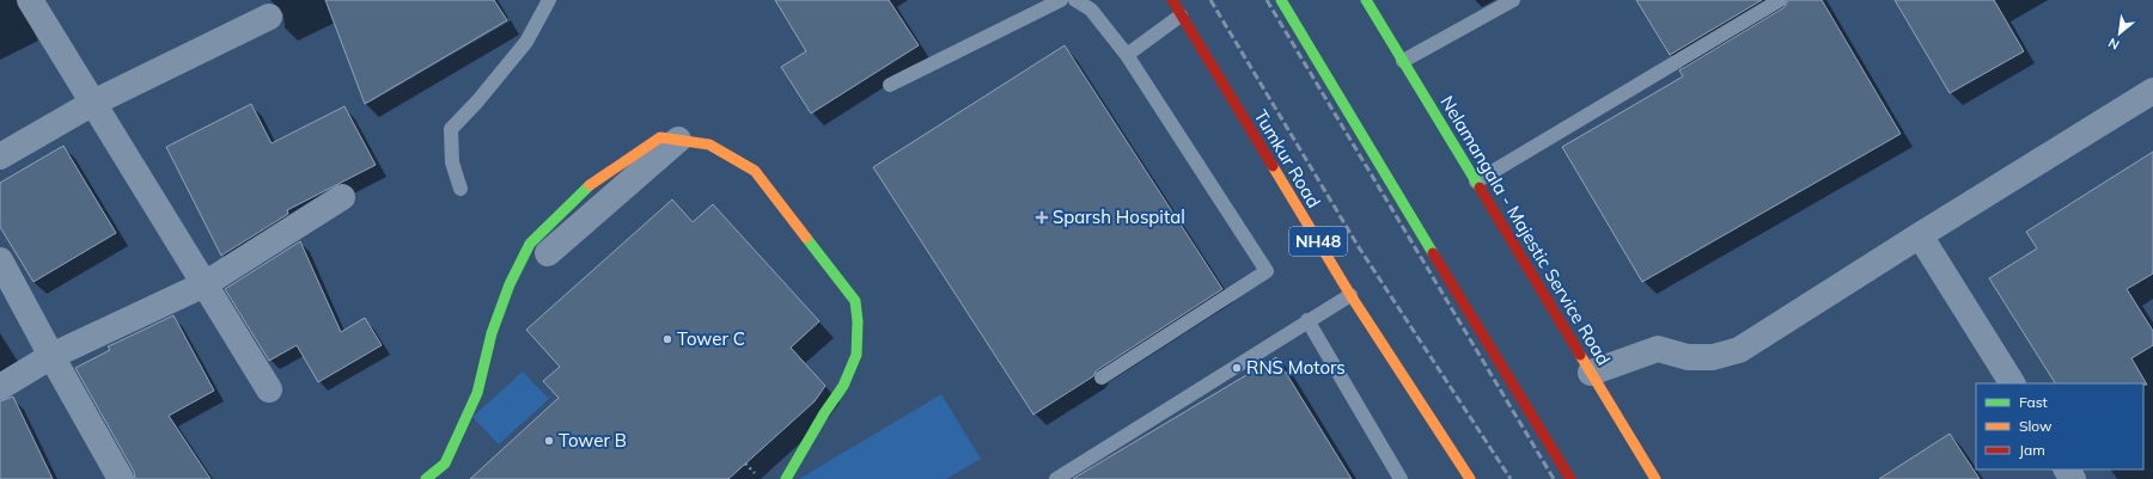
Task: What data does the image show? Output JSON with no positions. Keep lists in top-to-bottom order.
{
  "streets": {
    "main road": ["Tumkur Road", "Nelamangala - Majestic Service Road", "NH48"]
  },
  "places": {
    "health": ["Sparsh Hospital"],
    "other": ["Tower C", "RNS Motors", "Tower B"]
  },
  "legend": ["Fast", "Slow", "Jam"],
  "north": "bottom left"
}
